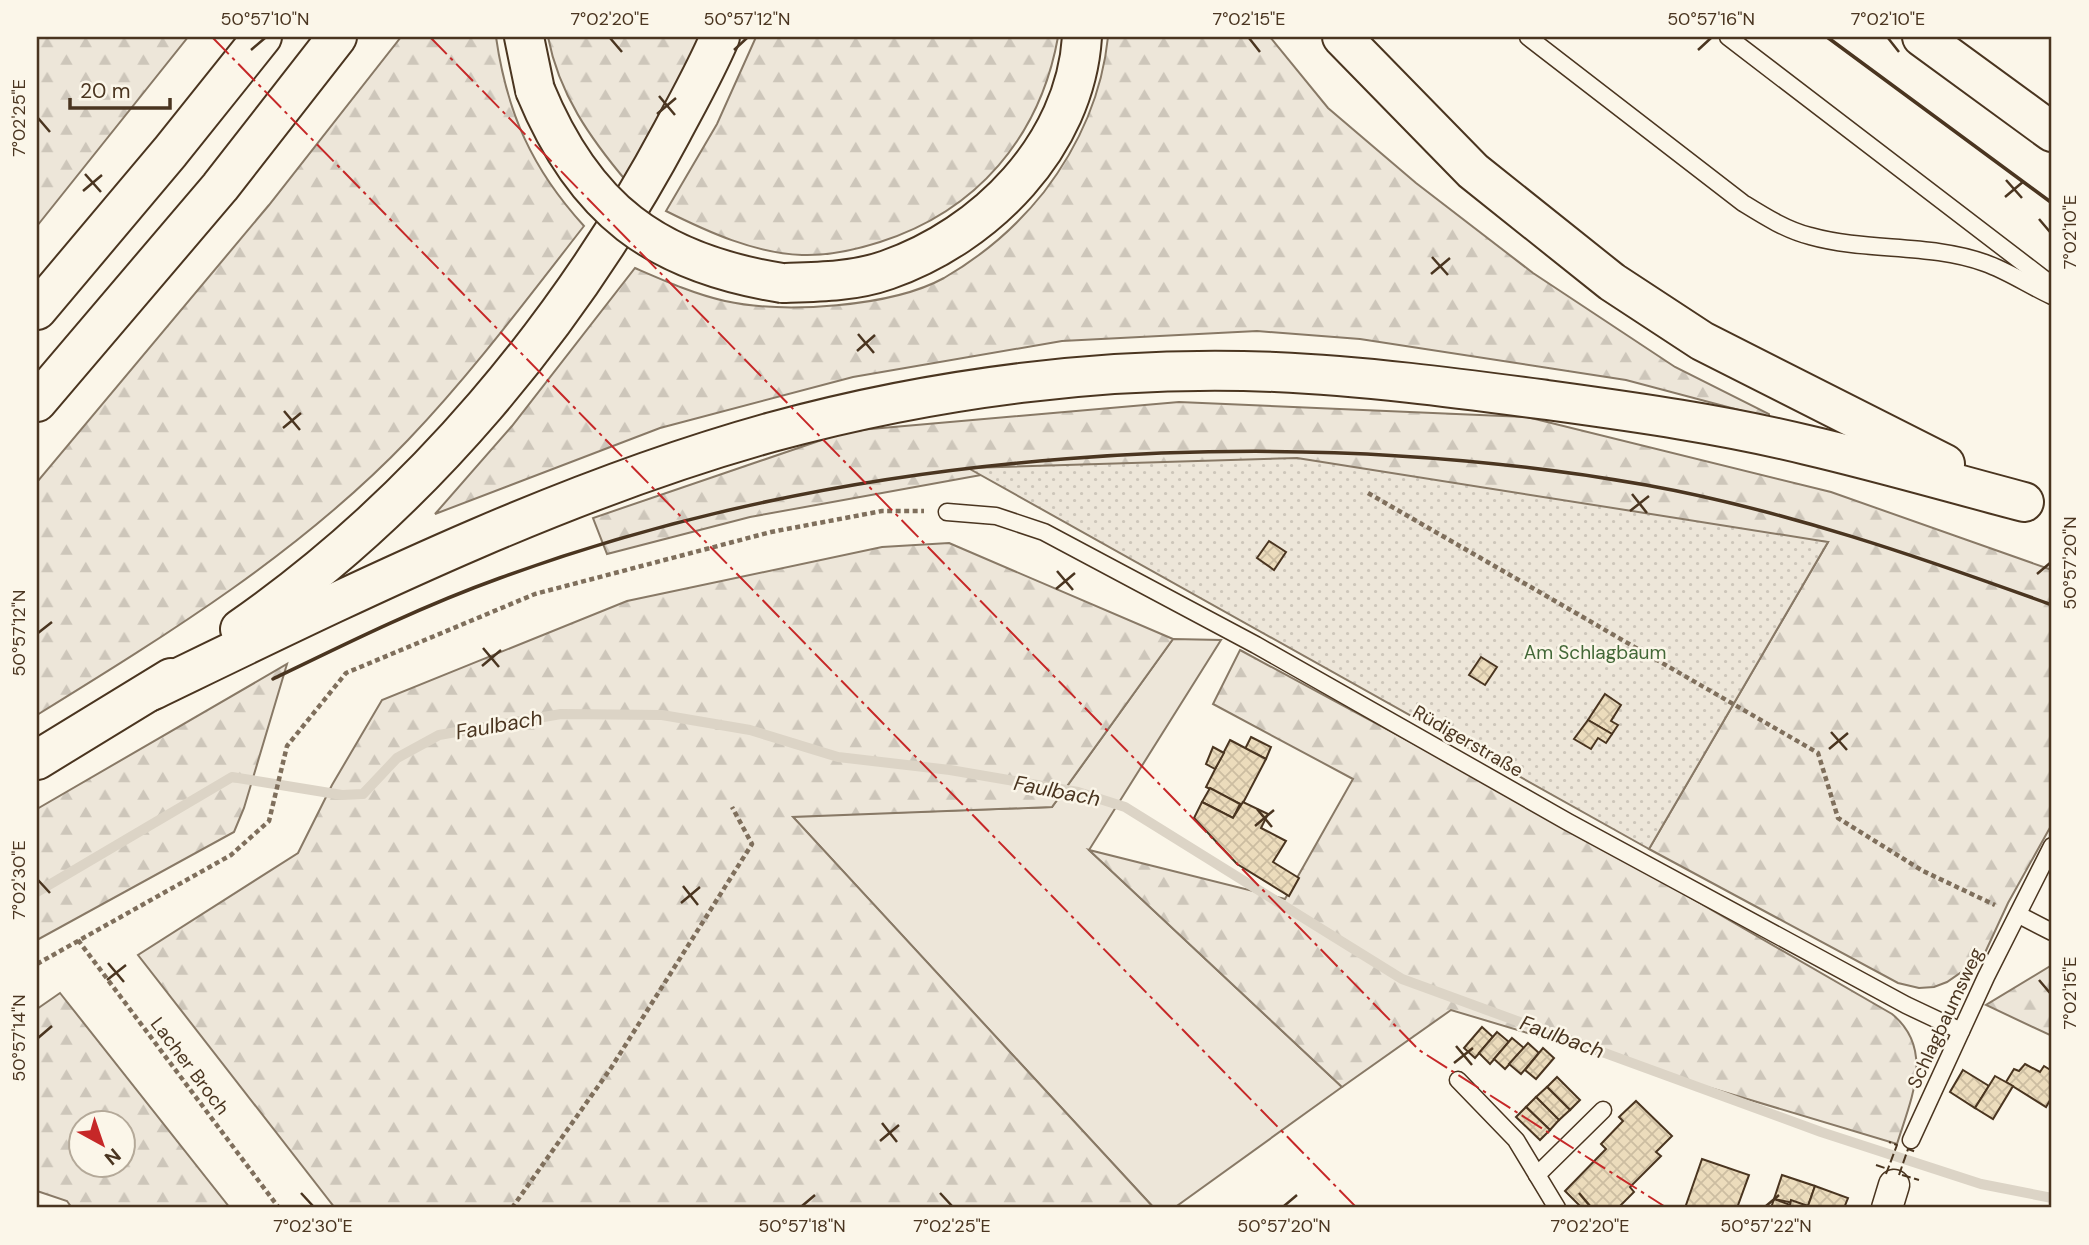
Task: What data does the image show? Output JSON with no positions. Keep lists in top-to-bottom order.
{
  "streets": {
    "lane": ["Rüdigerstraße", "Schlagbaumsweg"],
    "path": ["Lacher Broch"]
  },
  "crossings": [
    ["Rüdigerstraße", "Schlagbaumsweg"]
  ],
  "water": ["Faulbach"],
  "parks": ["Am Schlagbaum"],
  "scale_bar": "20 m",
  "north": "bottom right",
  "coordinates": [
    "50°57'10\"N",
    "7°02'20\"E",
    "50°57'12\"N",
    "7°02'15\"E",
    "50°57'16\"N",
    "7°02'10\"E",
    "7°02'25\"E",
    "50°57'20\"N",
    "7°02'30\"E",
    "50°57'14\"N",
    "50°57'18\"N",
    "50°57'22\"N"
  ]
}
